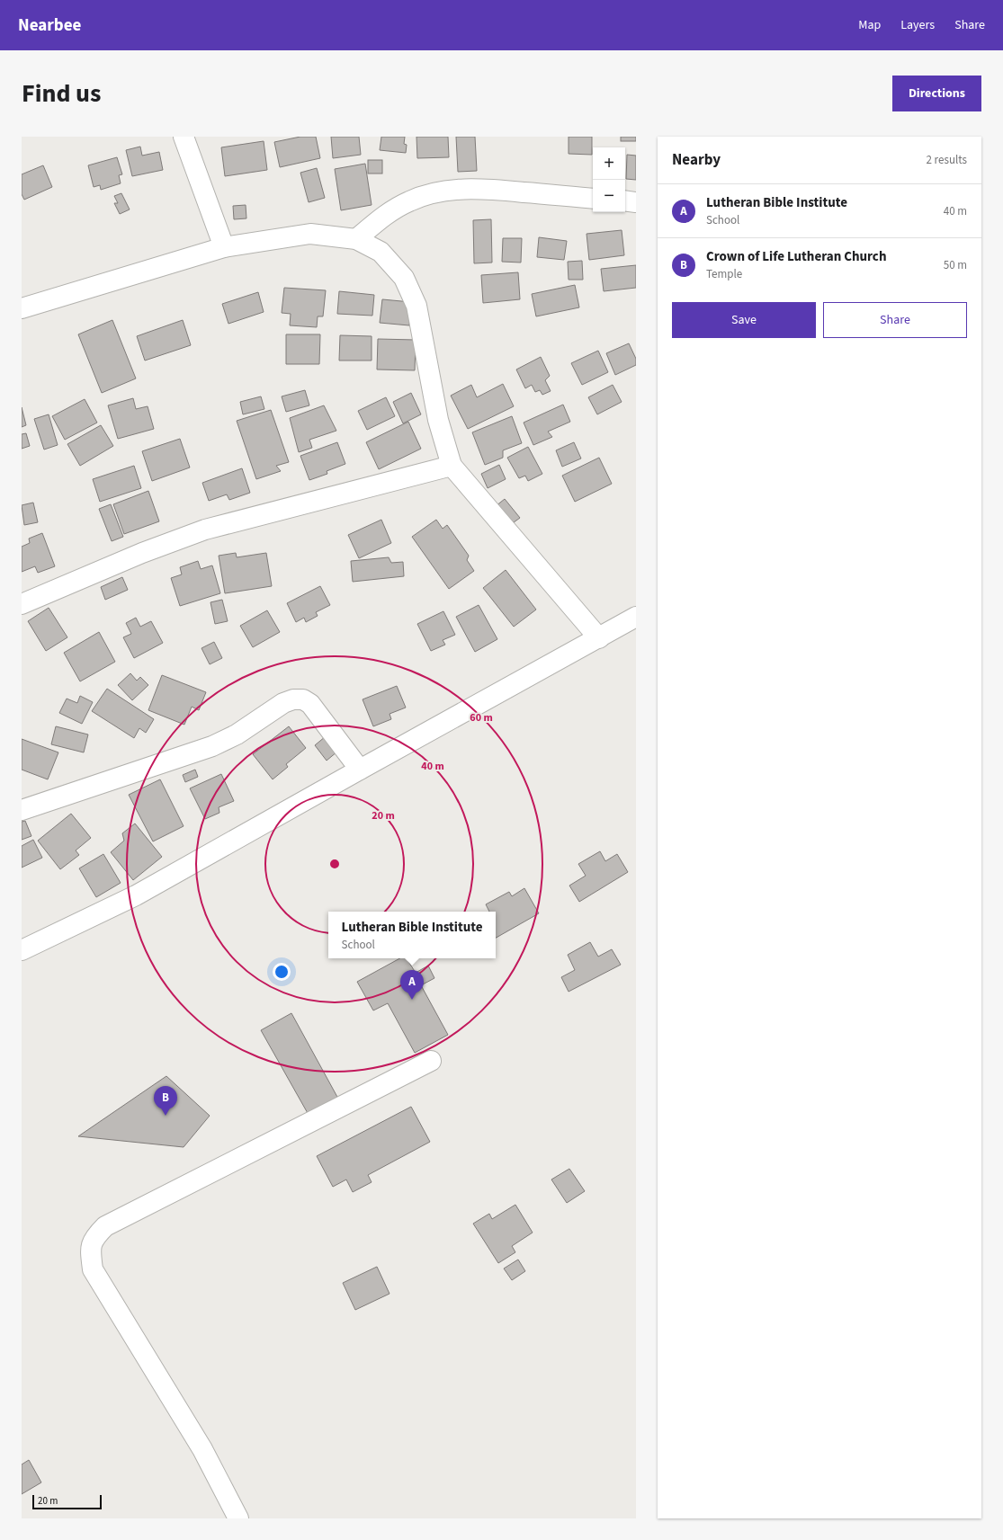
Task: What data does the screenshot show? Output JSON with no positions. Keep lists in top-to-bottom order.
{
  "scale_bar": "20 m",
  "page": {
    "header": "Nearbee",
    "nav": ["Map", "Layers", "Share"],
    "title": "Find us",
    "buttons": [
      "Directions",
      ["Save", "Share"]
    ],
    "heading": ["Nearby", "2 results"],
    "map_buttons": ["+", "−"],
    "list": [
      {
        "mark": "A",
        "name": "Lutheran Bible Institute",
        "note": "School",
        "value": "40 m"
      },
      {
        "mark": "B",
        "name": "Crown of Life Lutheran Church",
        "note": "Temple",
        "value": "50 m"
      }
    ],
    "popup": ["Lutheran Bible Institute", "School"],
    "pins": ["A", "B"],
    "scale": "20 m"
  },
  "rings": ["60 m", "40 m", "20 m"]
}
